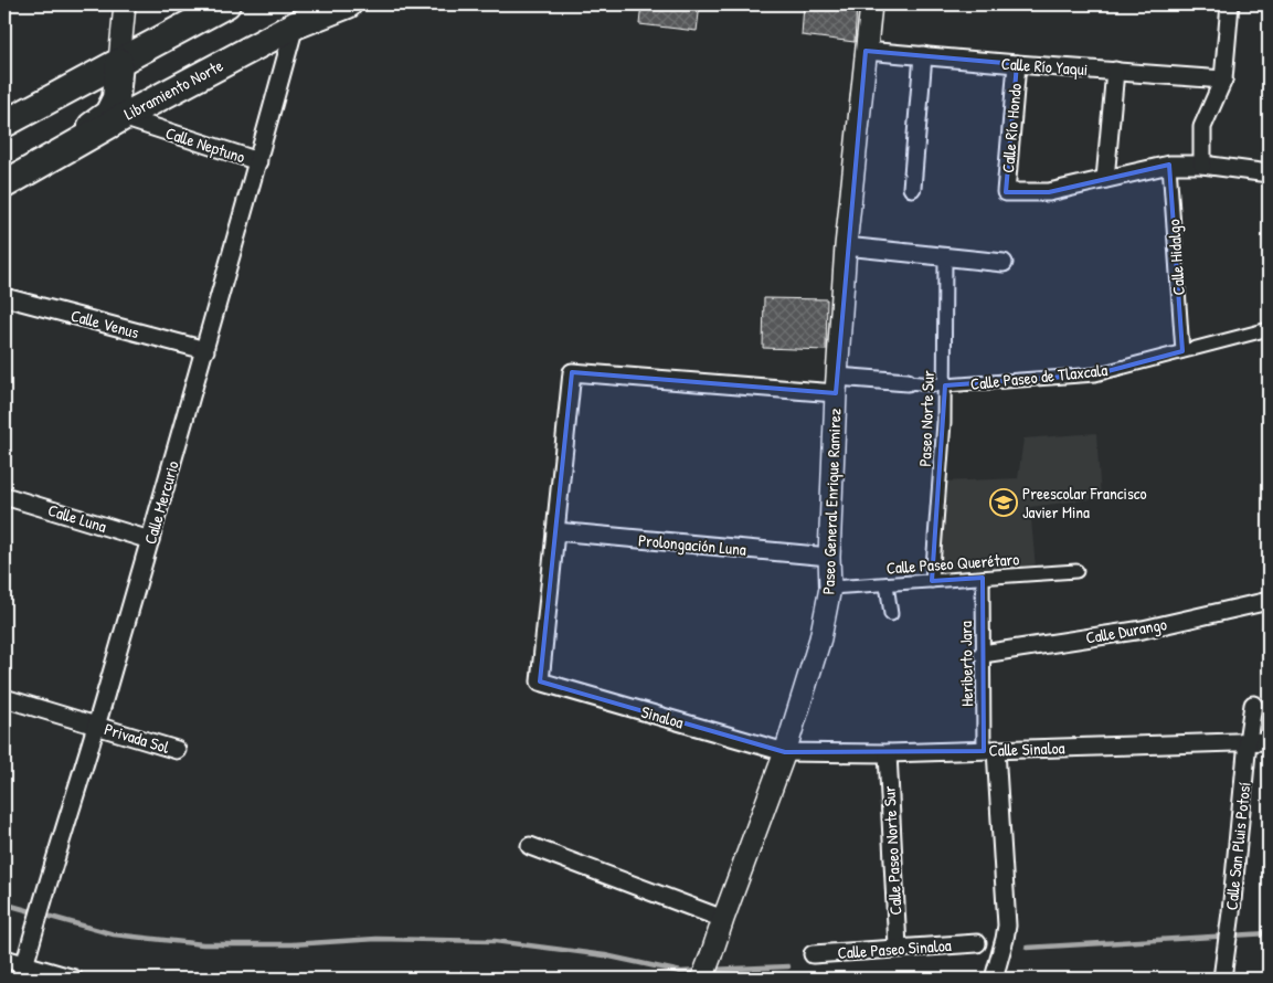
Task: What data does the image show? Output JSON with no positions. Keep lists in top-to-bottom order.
{
  "streets": {
    "main road": ["Libramiento Norte"],
    "street": [
      "Calle Río Yaqui",
      "Calle Río Hondo",
      "Calle Neptuno",
      "Calle Hidalgo",
      "Calle Venus",
      "Calle Paseo de Tlaxcala",
      "Paseo Norte Sur",
      "Paseo General Enrique Ramirez",
      "Calle Mercurio",
      "Calle Luna",
      "Prolongación Luna",
      "Calle Paseo Querétaro",
      "Calle Durango",
      "Heriberto Jara",
      "Sinaloa",
      "Privada Sol",
      "Calle Sinaloa",
      "Calle San Pluis Potosí",
      "Calle Paseo Norte Sur",
      "Calle Paseo Sinaloa"
    ]
  },
  "crossings": [
    ["Calle Río Yaqui", "Calle Río Hondo"],
    ["Calle Río Yaqui", "Paseo General Enrique Ramirez"],
    ["Libramiento Norte", "Calle Neptuno"],
    ["Libramiento Norte", "Calle Mercurio"],
    ["Calle Neptuno", "Calle Mercurio"],
    ["Calle Hidalgo", "Calle Paseo de Tlaxcala"],
    ["Calle Venus", "Calle Mercurio"],
    ["Calle Paseo de Tlaxcala", "Paseo Norte Sur"],
    ["Calle Paseo de Tlaxcala", "Paseo General Enrique Ramirez"],
    ["Calle Paseo de Tlaxcala", "Prolongación Luna"],
    ["Calle Paseo de Tlaxcala", "Sinaloa"],
    ["Paseo Norte Sur", "Calle Paseo Querétaro"],
    ["Paseo General Enrique Ramirez", "Prolongación Luna"],
    ["Paseo General Enrique Ramirez", "Calle Paseo Querétaro"],
    ["Paseo General Enrique Ramirez", "Sinaloa"],
    ["Paseo General Enrique Ramirez", "Calle Sinaloa"],
    ["Calle Mercurio", "Calle Luna"],
    ["Calle Mercurio", "Privada Sol"],
    ["Prolongación Luna", "Sinaloa"],
    ["Calle Paseo Querétaro", "Heriberto Jara"],
    ["Calle Durango", "Heriberto Jara"],
    ["Heriberto Jara", "Calle Sinaloa"],
    ["Sinaloa", "Calle Sinaloa"],
    ["Calle Sinaloa", "Calle San Pluis Potosí"],
    ["Calle Sinaloa", "Calle Paseo Norte Sur"],
    ["Calle Paseo Norte Sur", "Calle Paseo Sinaloa"]
  ],
  "places": {
    "school or university": ["Preescolar Francisco Javier Mina"]
  }
}
